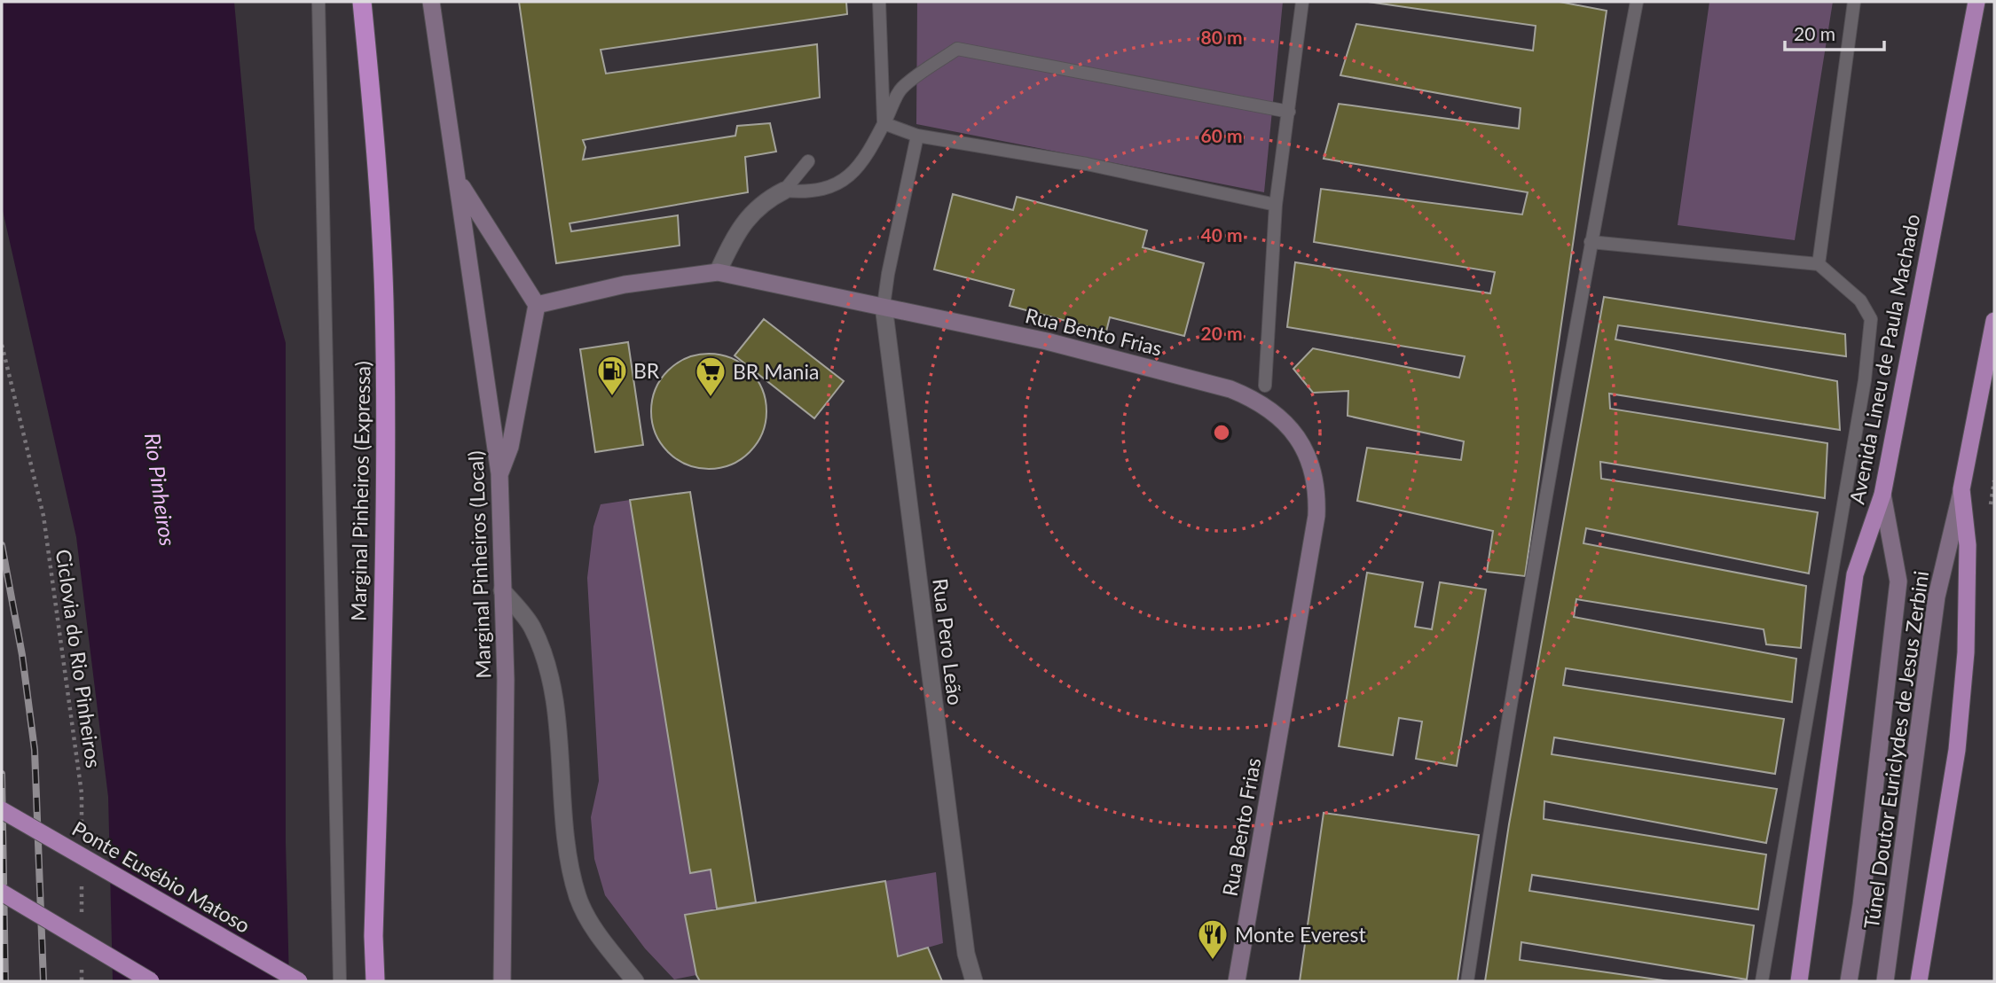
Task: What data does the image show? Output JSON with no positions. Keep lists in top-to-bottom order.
{
  "streets": {
    "highway": ["Avenida Lineu de Paula Machado", "Marginal Pinheiros (Expressa)", "Ponte Eusébio Matoso"],
    "main road": ["Rua Bento Frias", "Marginal Pinheiros (Local)", "Túnel Doutor Euriclydes de Jesus Zerbini"],
    "street": ["Rua Pero Leão"],
    "path": ["Ciclovia do Rio Pinheiros"]
  },
  "crossings": [
    ["Rua Bento Frias", "Rua Pero Leão"],
    ["Avenida Lineu de Paula Machado", "Túnel Doutor Euriclydes de Jesus Zerbini"]
  ],
  "water": ["Rio Pinheiros"],
  "places": {
    "fuel station": ["BR"],
    "supermarket": ["BR Mania"],
    "restaurant": ["Monte Everest"]
  },
  "scale_bar": "20 m",
  "rings": [
    "80 m",
    "60 m",
    "40 m",
    "20 m"
  ]
}
